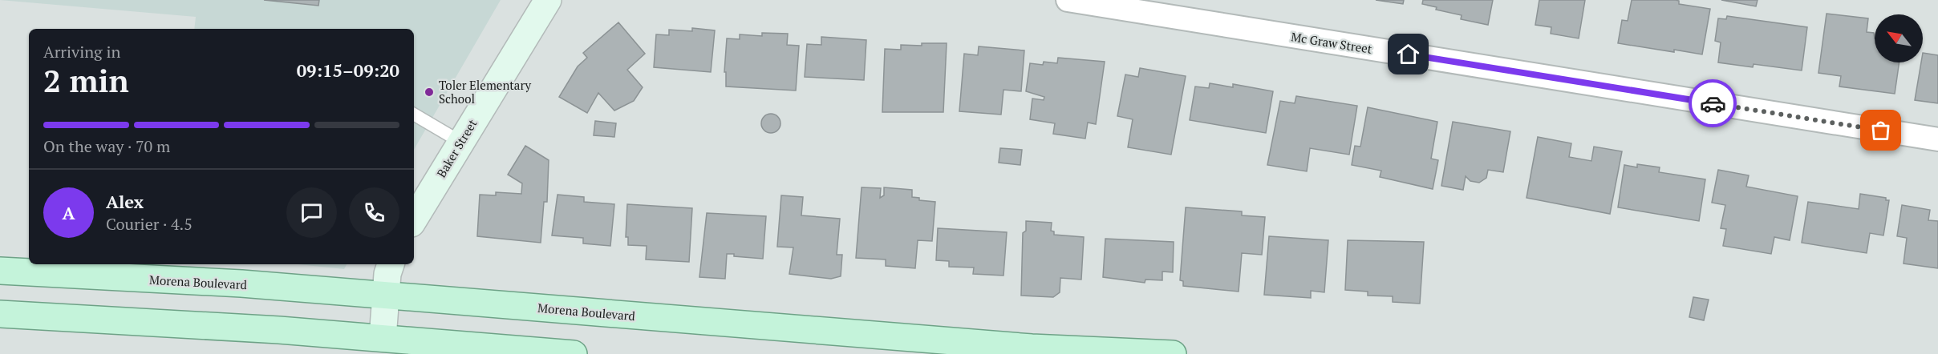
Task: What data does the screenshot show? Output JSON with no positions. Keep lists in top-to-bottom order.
{
  "streets": {
    "main road": ["Morena Boulevard"],
    "street": ["Mc Graw Street", "Baker Street"]
  },
  "places": ["Toler Elementary School"],
  "north": "top left",
  "page": {
    "heading": ["2 min", "Arriving in", "09:15–09:20"],
    "panel": ["Alex", "Courier · 4.5"],
    "bar": "On the way · 70 m",
    "round": "A"
  }
}
